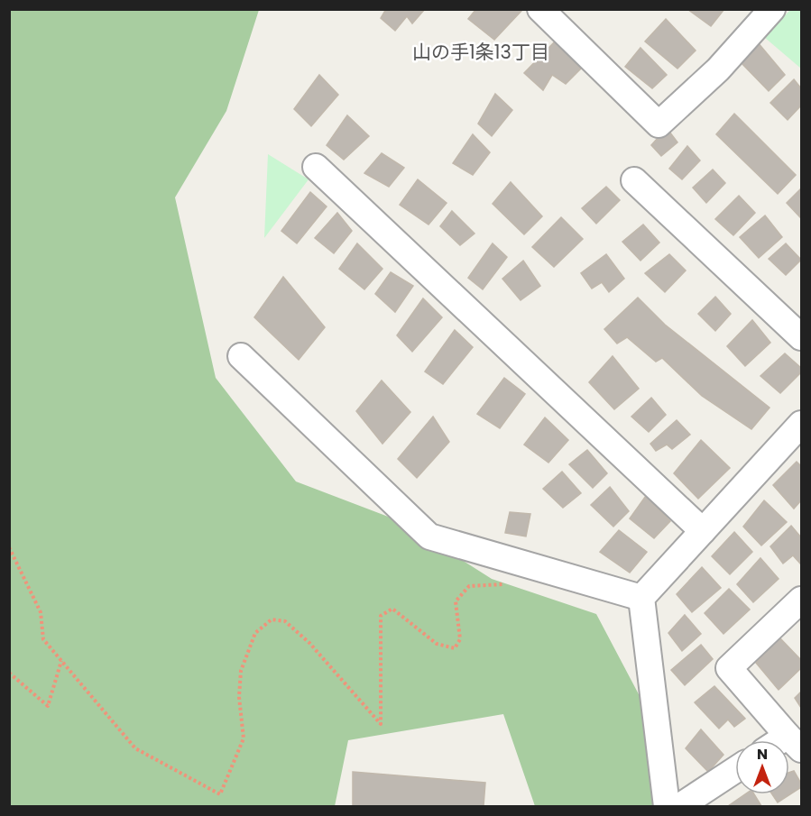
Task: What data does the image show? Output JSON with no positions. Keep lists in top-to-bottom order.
{
  "districts": ["山の手1条13丁目"],
  "north": "top"
}
